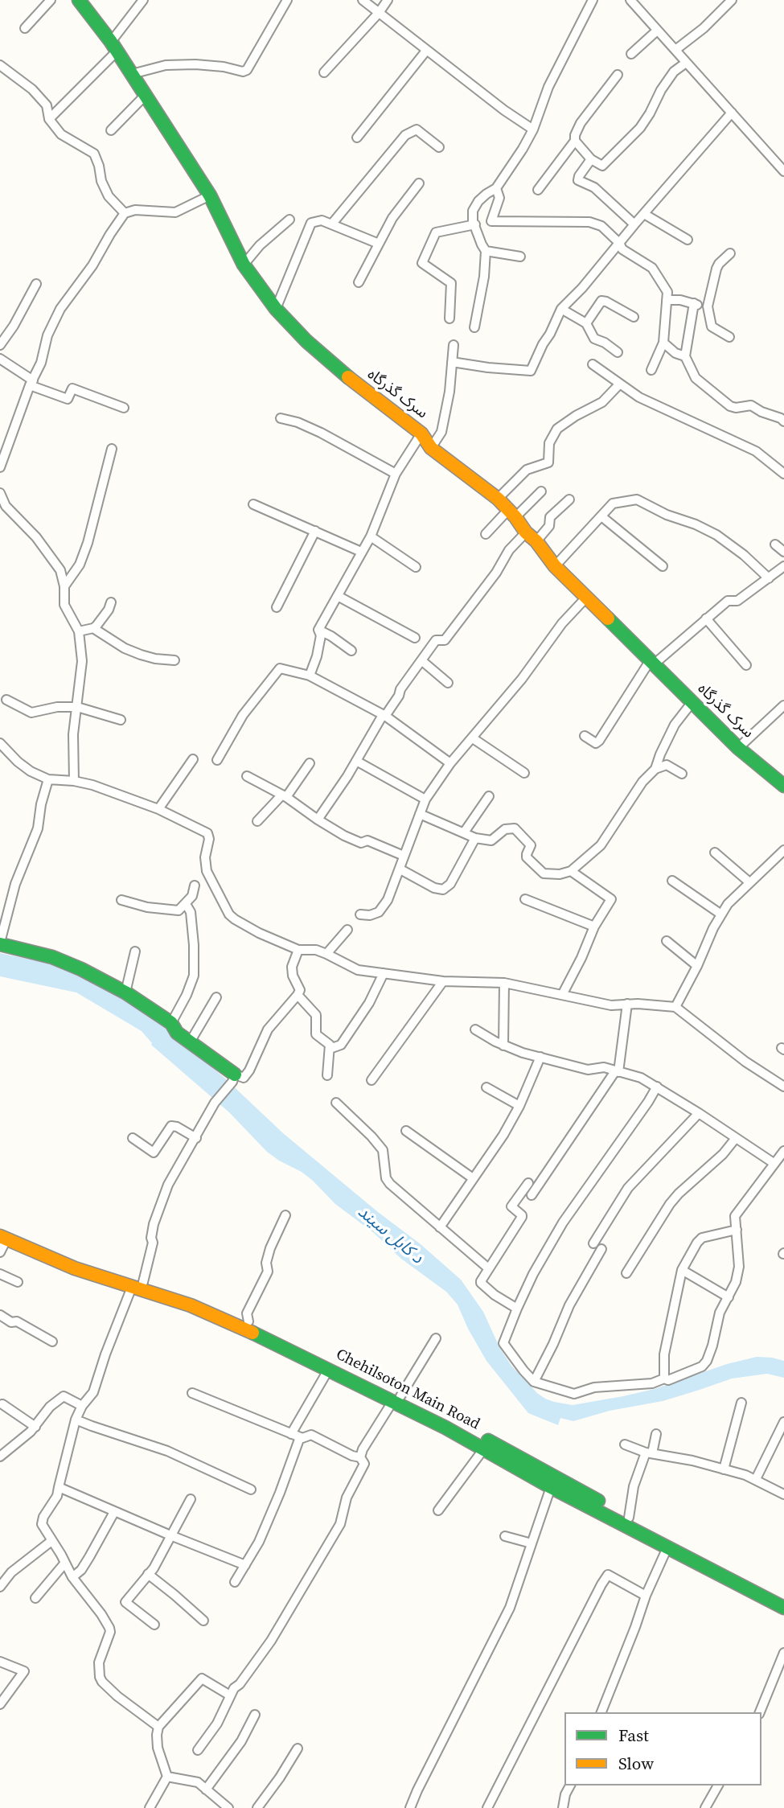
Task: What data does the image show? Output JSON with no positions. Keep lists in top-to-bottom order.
{
  "streets": {
    "main road": ["سرک گذرگاه", "Chehilsoton Main Road"]
  },
  "water": ["د کابل سيند"],
  "legend": ["Fast", "Slow"]
}
